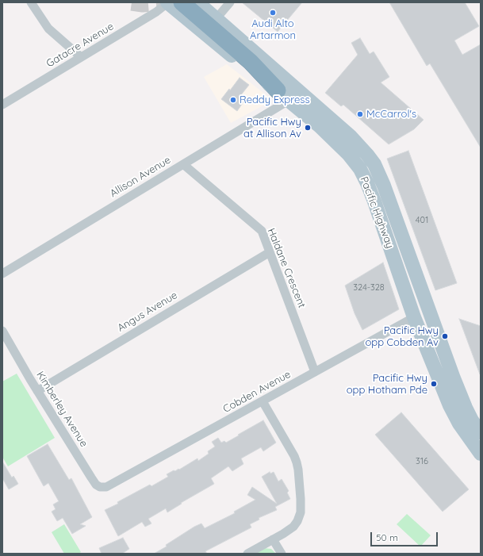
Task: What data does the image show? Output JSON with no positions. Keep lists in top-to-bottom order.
{
  "streets": {
    "main road": ["Pacific Highway"],
    "street": [
      "Gatacre Avenue",
      "Allison Avenue",
      "Haldane Crescent",
      "Angus Avenue",
      "Cobden Avenue",
      "Kimberley Avenue"
    ]
  },
  "crossings": [
    ["Allison Avenue", "Pacific Highway"],
    ["Allison Avenue", "Haldane Crescent"],
    ["Pacific Highway", "Cobden Avenue"],
    ["Haldane Crescent", "Angus Avenue"],
    ["Haldane Crescent", "Cobden Avenue"],
    ["Angus Avenue", "Kimberley Avenue"],
    ["Cobden Avenue", "Kimberley Avenue"]
  ],
  "places": [
    "Audi Alto Artarmon",
    "Reddy Express",
    "McCarrol's",
    "Pacific Hwy at Allison Av",
    "Pacific Hwy opp Cobden Av",
    "Pacific Hwy opp Hotham Pde"
  ],
  "house_numbers": ["401", "324-328", "316"],
  "scale_bar": "50 m"
}
